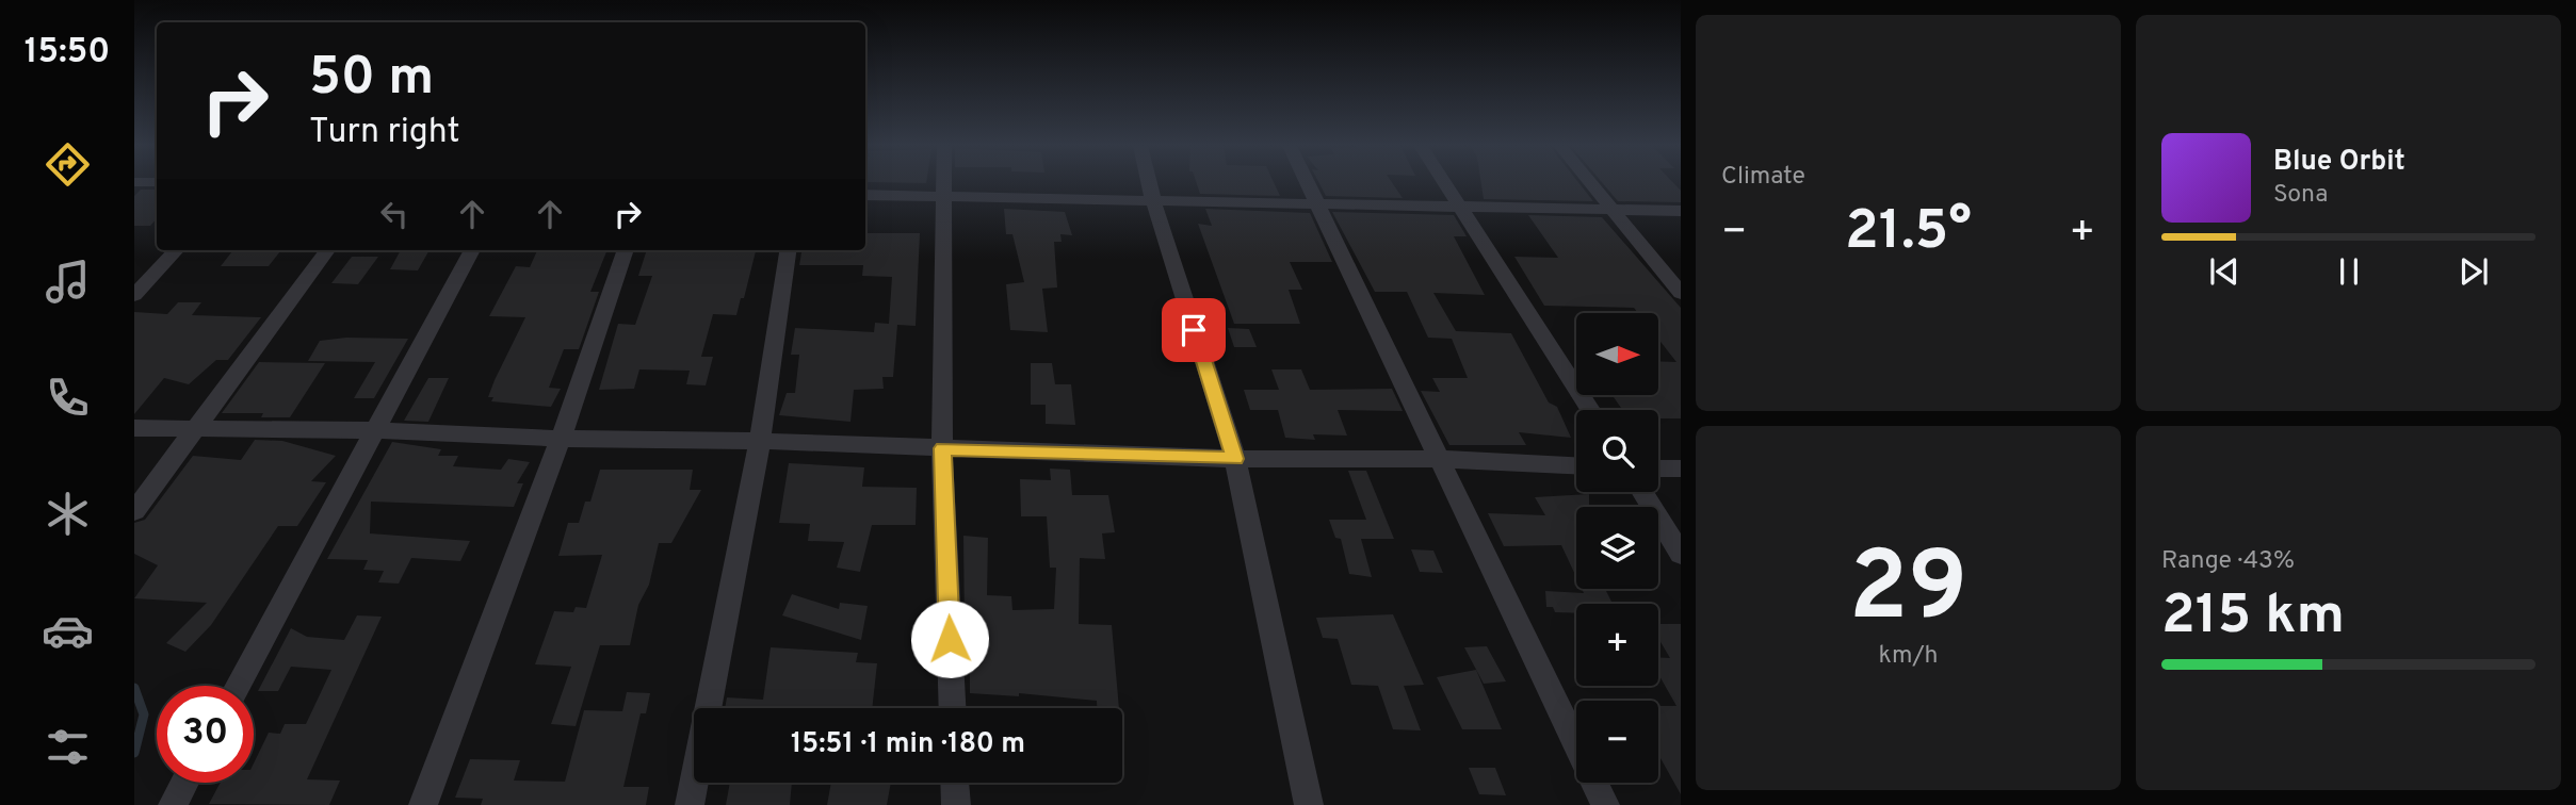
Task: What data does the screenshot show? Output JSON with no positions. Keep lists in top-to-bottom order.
{
  "north": "right",
  "page": {
    "tabs": "15:50",
    "tile": [
      "Climate",
      ["29", "km/h"],
      ["Range · 43%", "215 km"]
    ],
    "turn": ["50 m", "Turn right"],
    "song": ["Blue Orbit", "Sona"],
    "heat": ["−", "21.5°", "+"],
    "map_buttons": ["+", "−"],
    "limit": "30",
    "trip": "15:51 · 1 min · 180 m"
  }
}
